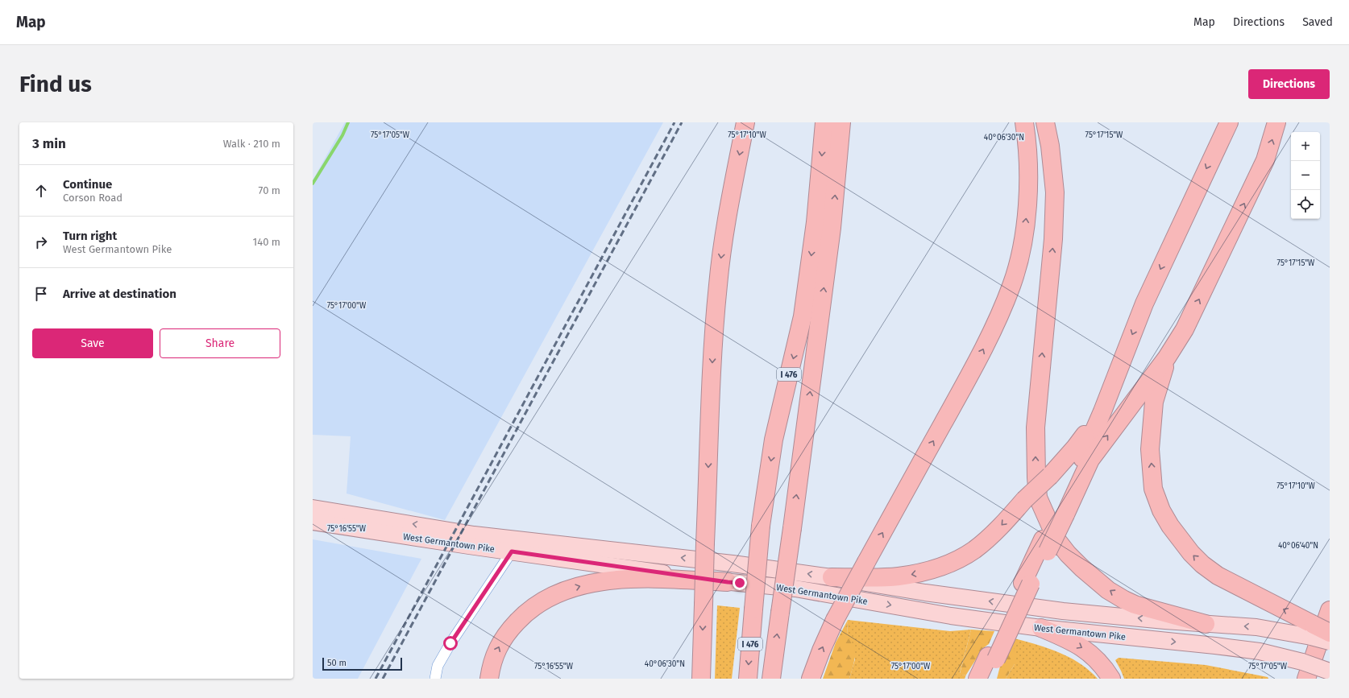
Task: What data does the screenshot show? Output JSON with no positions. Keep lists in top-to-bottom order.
{
  "streets": {
    "highway": ["I 476"],
    "main road": ["West Germantown Pike"]
  },
  "scale_bar": "50 m",
  "page": {
    "header": "Map",
    "nav": ["Map", "Directions", "Saved"],
    "buttons": [
      "Directions",
      ["Save", "Share"]
    ],
    "title": "Find us",
    "heading": ["3 min", "Walk · 210 m"],
    "map_buttons": ["+", "−"],
    "list": [
      ["Continue", "Corson Road", "70 m"],
      ["Turn right", "West Germantown Pike", "140 m"],
      "Arrive at destination"
    ],
    "scale": "50 m"
  },
  "coordinates": [
    "75°17'05\"W",
    "75°17'10\"W",
    "75°17'15\"W",
    "40°06'30\"N",
    "75°17'00\"W",
    "75°16'55\"W",
    "40°06'40\"N"
  ]
}
